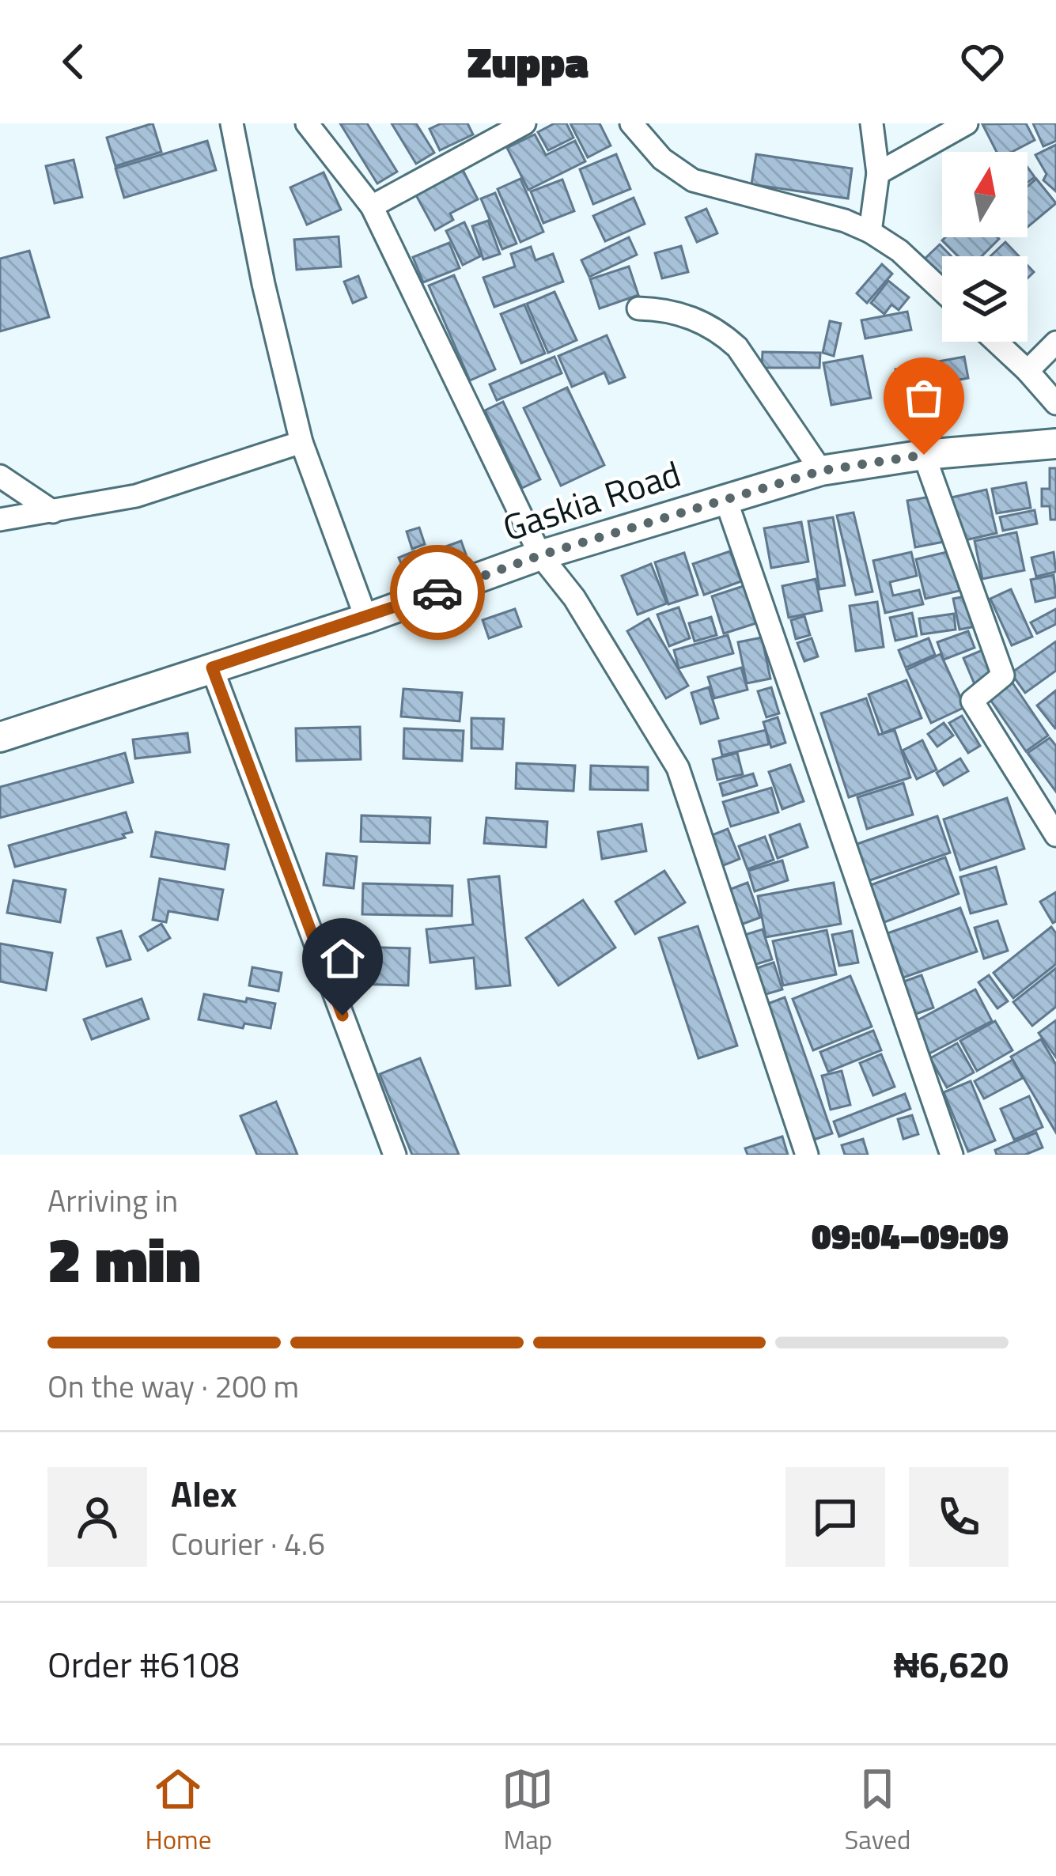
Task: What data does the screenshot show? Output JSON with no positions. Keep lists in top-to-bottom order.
{
  "streets": {
    "main road": ["Gaskia Road"]
  },
  "north": "top",
  "page": {
    "header": "Zuppa",
    "heading": ["2 min", "Arriving in", "09:04–09:09"],
    "panel": [
      "Alex",
      "Courier · 4.6",
      "Order #6108",
      "₦6,620"
    ],
    "bar": "On the way · 200 m",
    "tabs": ["Home", "Map", "Saved"]
  }
}
